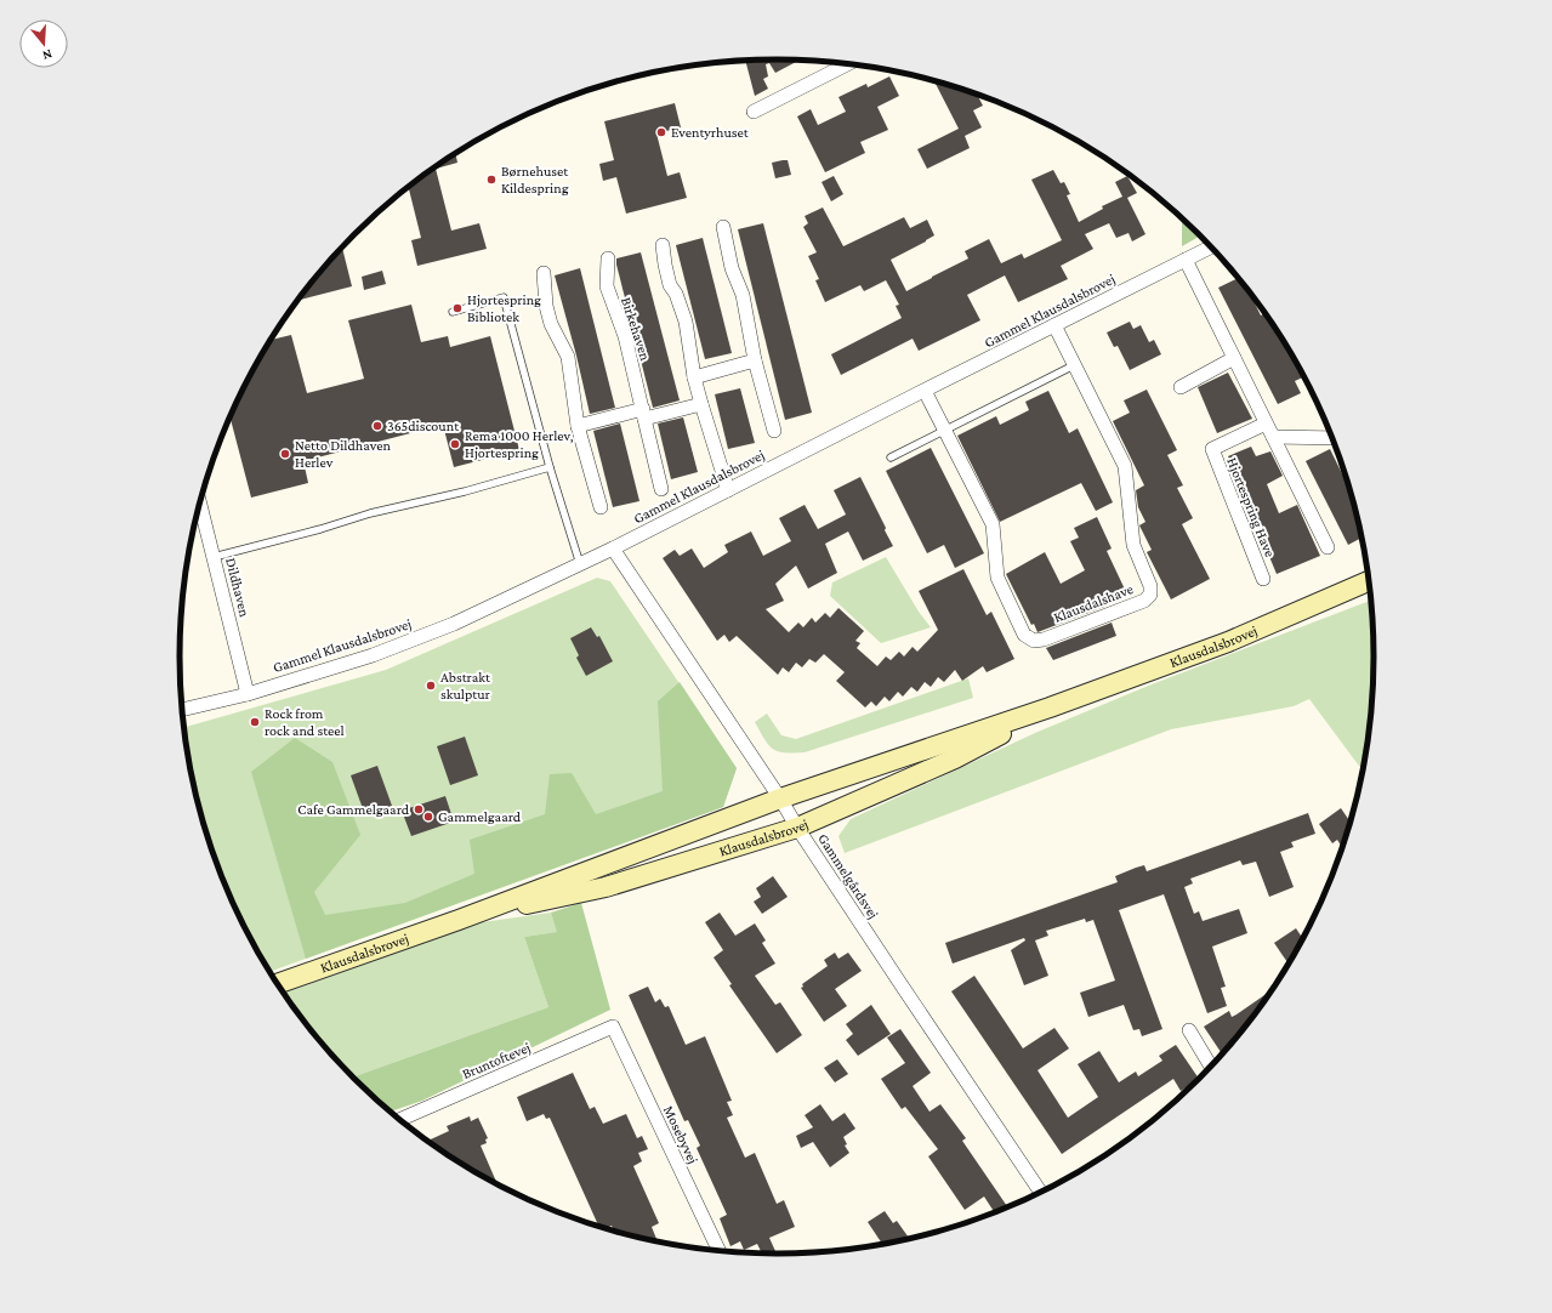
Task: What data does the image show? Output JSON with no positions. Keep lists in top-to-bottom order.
{
  "streets": {
    "street": [
      "Gammel Klausdalsbrovej",
      "Birkehaven",
      "Hjortespring Have",
      "Dildhaven",
      "Klausdalshave",
      "Klausdalsbrovej",
      "Gammelgårdsvej",
      "Bruntoftevej",
      "Mosebyvej"
    ]
  },
  "crossings": [
    ["Gammel Klausdalsbrovej", "Dildhaven"],
    ["Gammel Klausdalsbrovej", "Klausdalshave"],
    ["Gammel Klausdalsbrovej", "Gammelgårdsvej"],
    ["Klausdalsbrovej", "Gammelgårdsvej"],
    ["Bruntoftevej", "Mosebyvej"]
  ],
  "places": [
    "Eventyrhuset",
    "Børnehuset Kildespring",
    "Hjortespring Bibliotek",
    "365discount",
    "Rema 1000 Herlev, Hjortespring",
    "Netto Dildhaven Herlev",
    "Abstrakt skulptur",
    "Rock from rock and steel",
    "Cafe Gammelgaard",
    "Gammelgaard"
  ],
  "north": "bottom"
}
